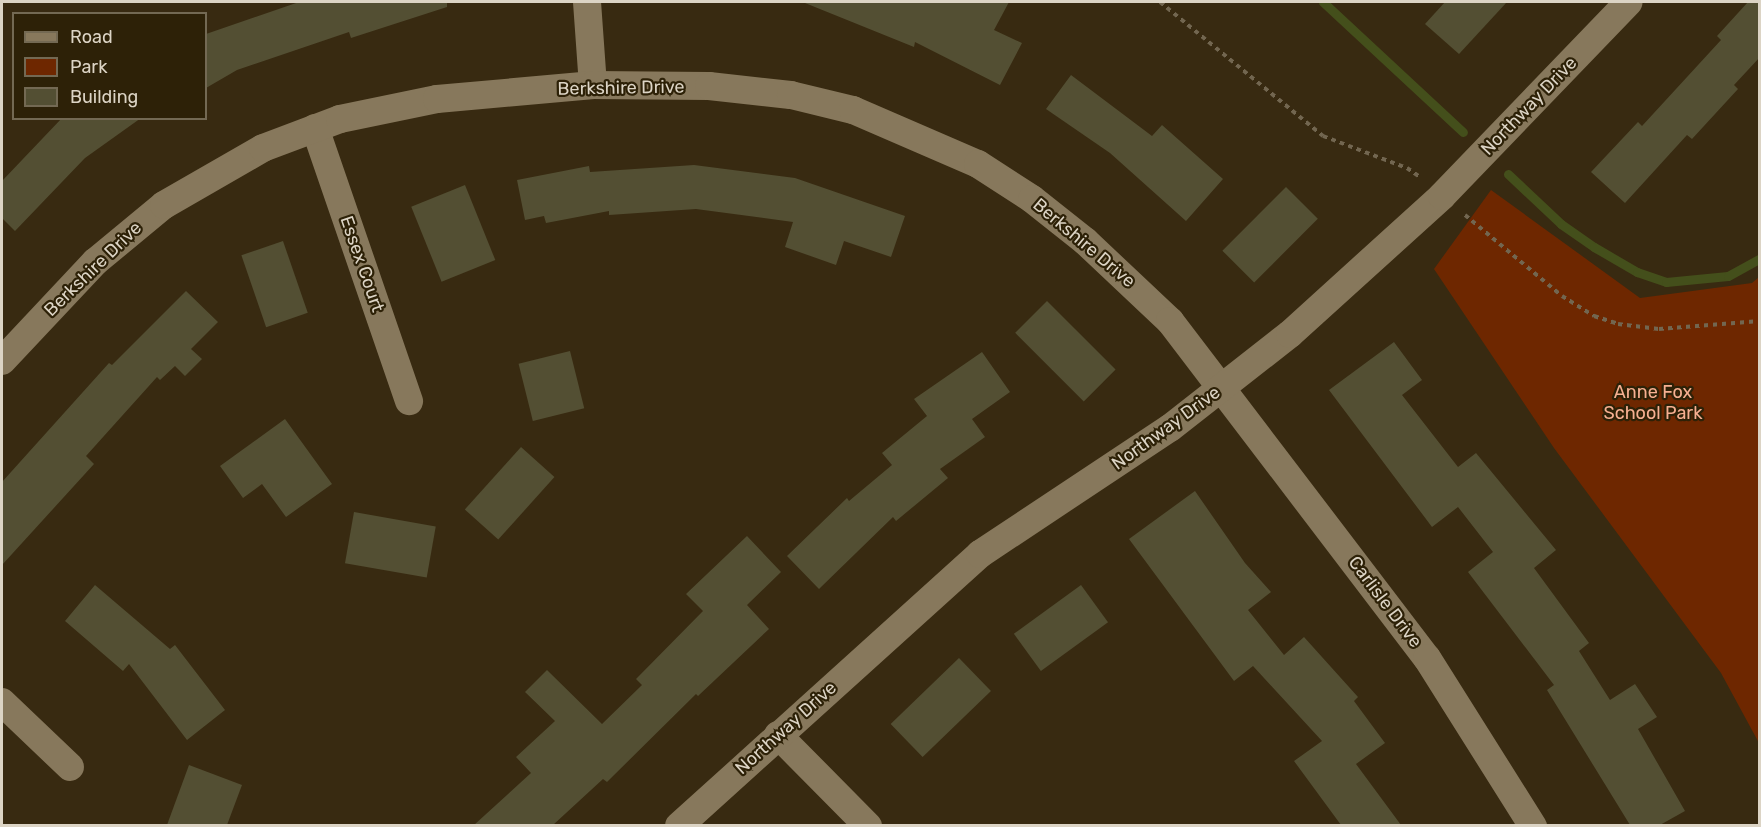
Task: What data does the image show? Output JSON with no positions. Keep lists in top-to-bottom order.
{
  "streets": {
    "street": [
      "Berkshire Drive",
      "Northway Drive",
      "Essex Court",
      "Carlisle Drive"
    ]
  },
  "crossings": [
    ["Berkshire Drive", "Northway Drive"],
    ["Berkshire Drive", "Essex Court"],
    ["Berkshire Drive", "Carlisle Drive"],
    ["Northway Drive", "Carlisle Drive"]
  ],
  "parks": ["Anne Fox School Park"],
  "legend": ["Road", "Park", "Building"]
}
